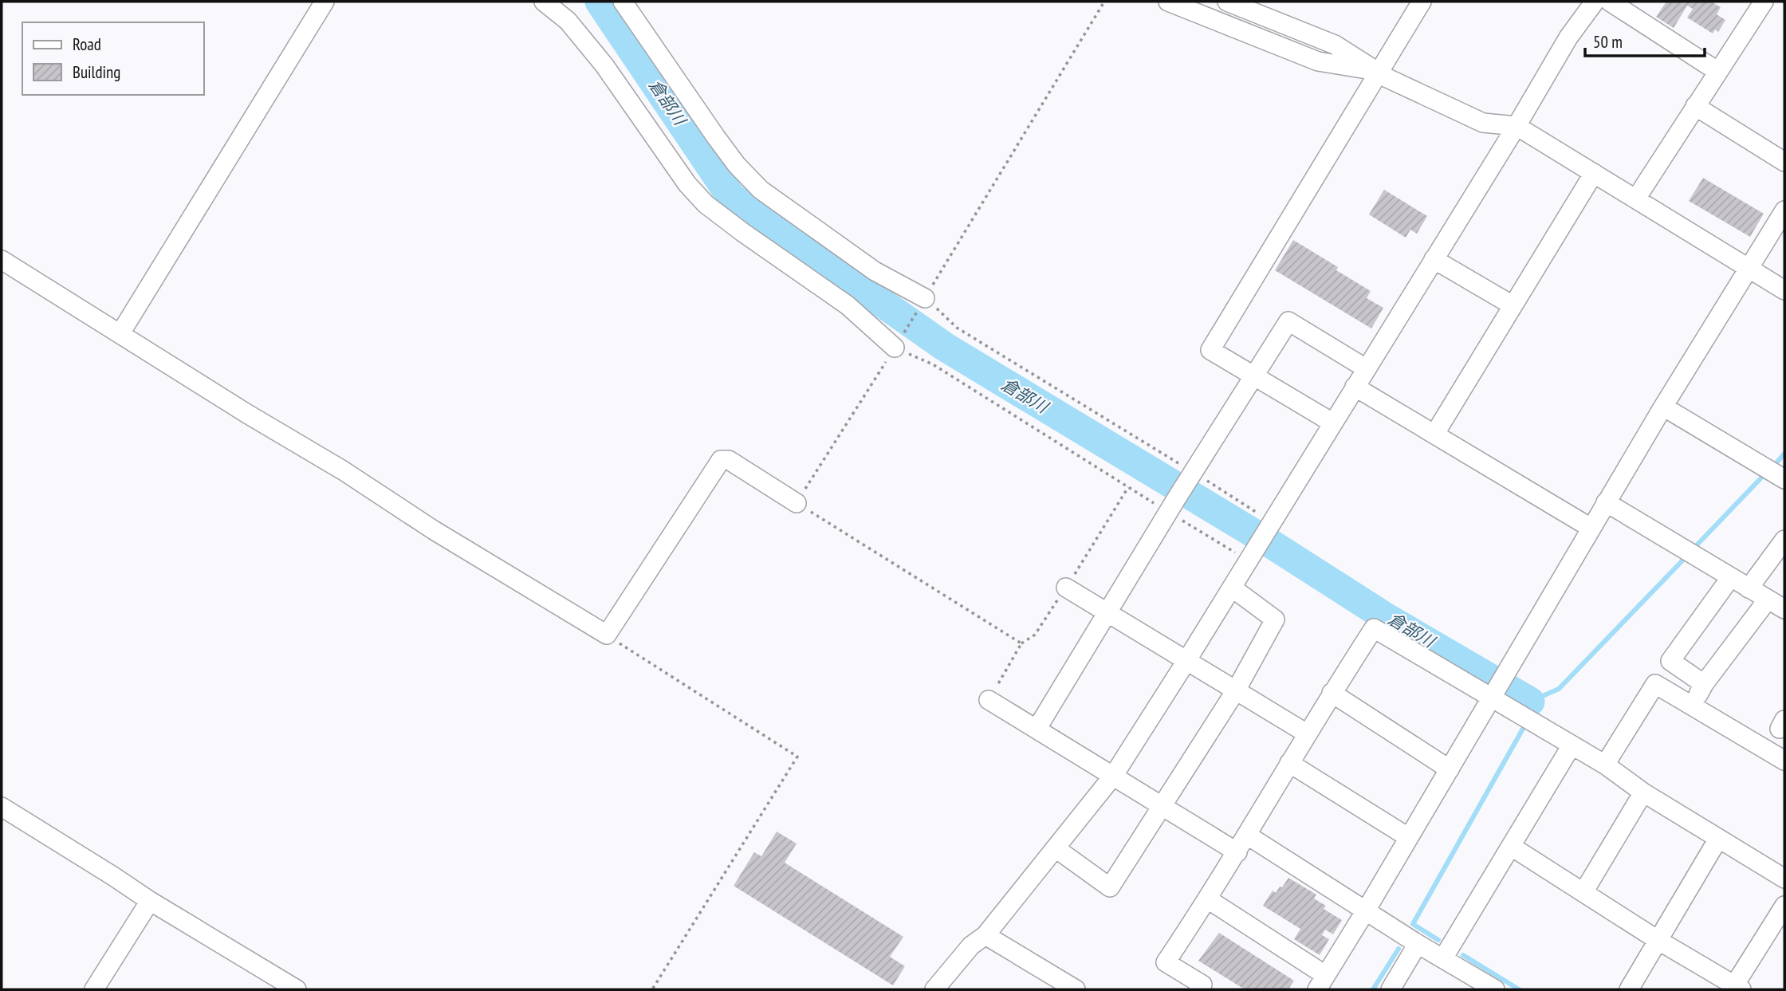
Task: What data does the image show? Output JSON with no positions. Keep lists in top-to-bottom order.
{
  "water": ["倉部川"],
  "legend": ["Road", "Building"],
  "scale_bar": "50 m"
}
